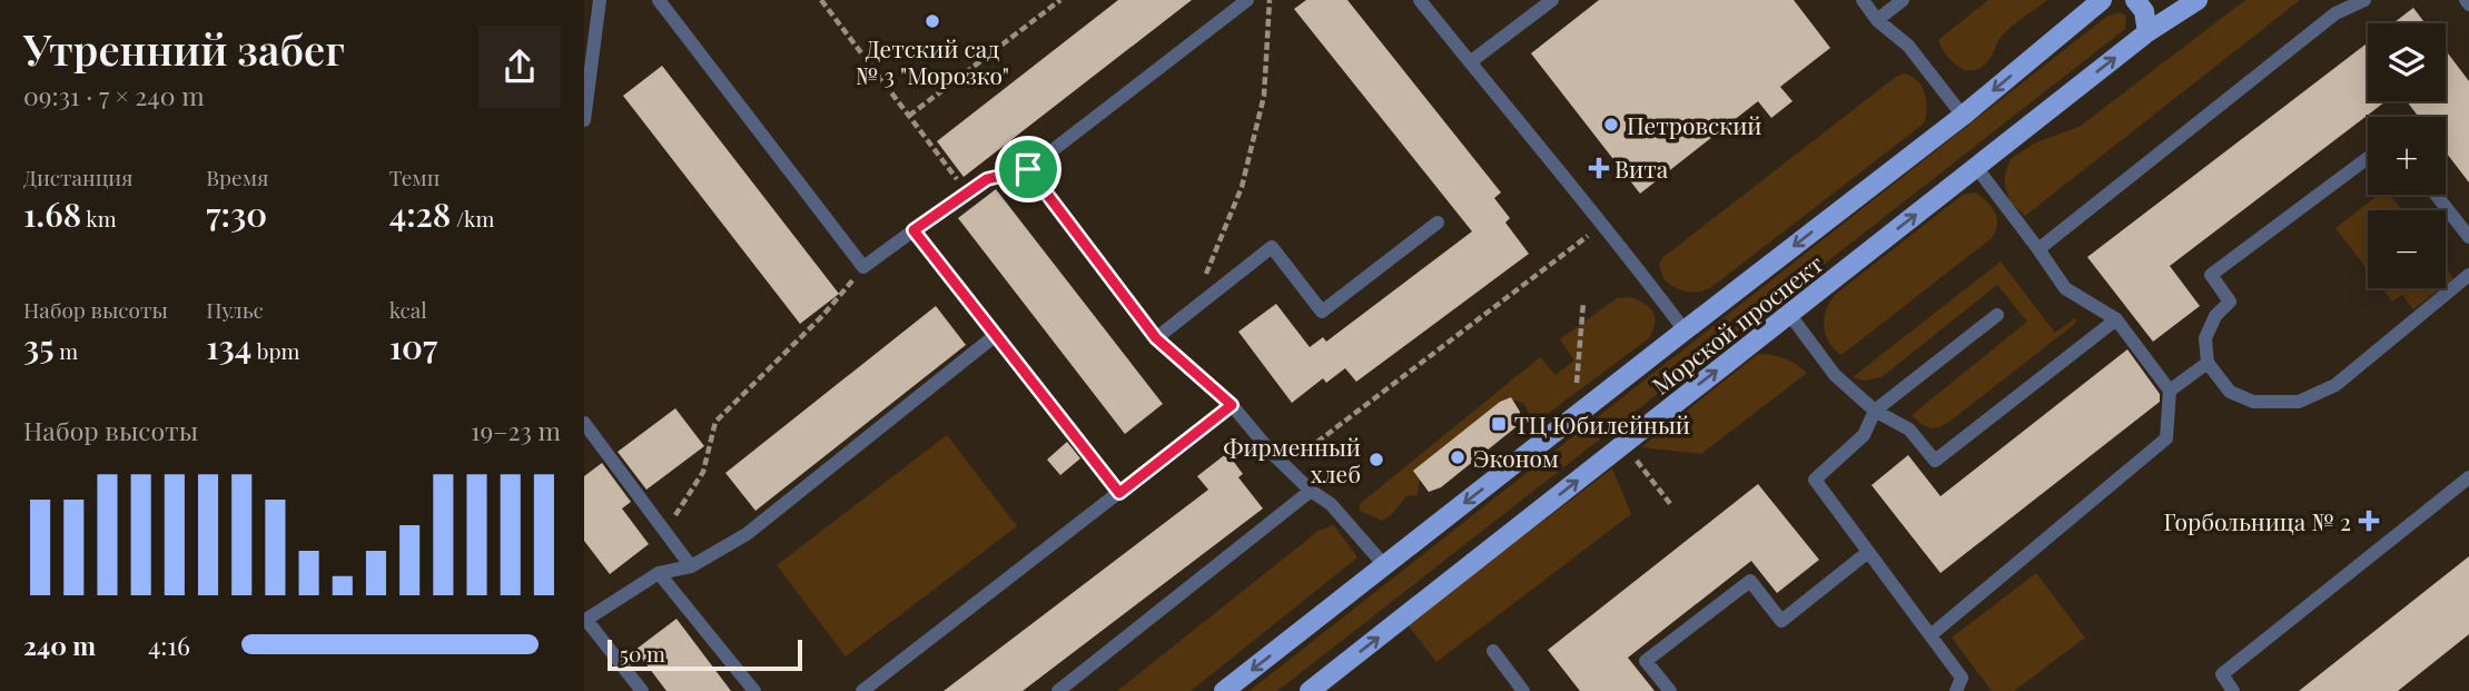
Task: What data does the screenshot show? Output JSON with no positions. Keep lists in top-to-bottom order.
{
  "streets": {
    "main road": ["Морской проспект"]
  },
  "places": {
    "other": [
      "Детский сад № 3 \"Морозко\"",
      "Петровский",
      "Эконом",
      "Фирменный хлеб"
    ],
    "health": ["Вита", "Горбольница № 2"],
    "transit": ["ТЦ Юбилейный"]
  },
  "scale_bar": "50 m",
  "page": {
    "heading": ["Утренний забег", "09:31 · 7 × 240 m"],
    "map_buttons": ["+", "−"],
    "stats": [
      ["Дистанция", "1.68 km"],
      ["Время", "7:30"],
      ["Темп", "4:28 /km"],
      ["Набор высоты", "35 m"],
      ["Пульс", "134 bpm"],
      ["kcal", "107"]
    ],
    "chart": ["Набор высоты", "19–23 m"],
    "list": [
      {
        "name": "240 m",
        "note": "4:16"
      }
    ],
    "scale": "50 m"
  }
}
